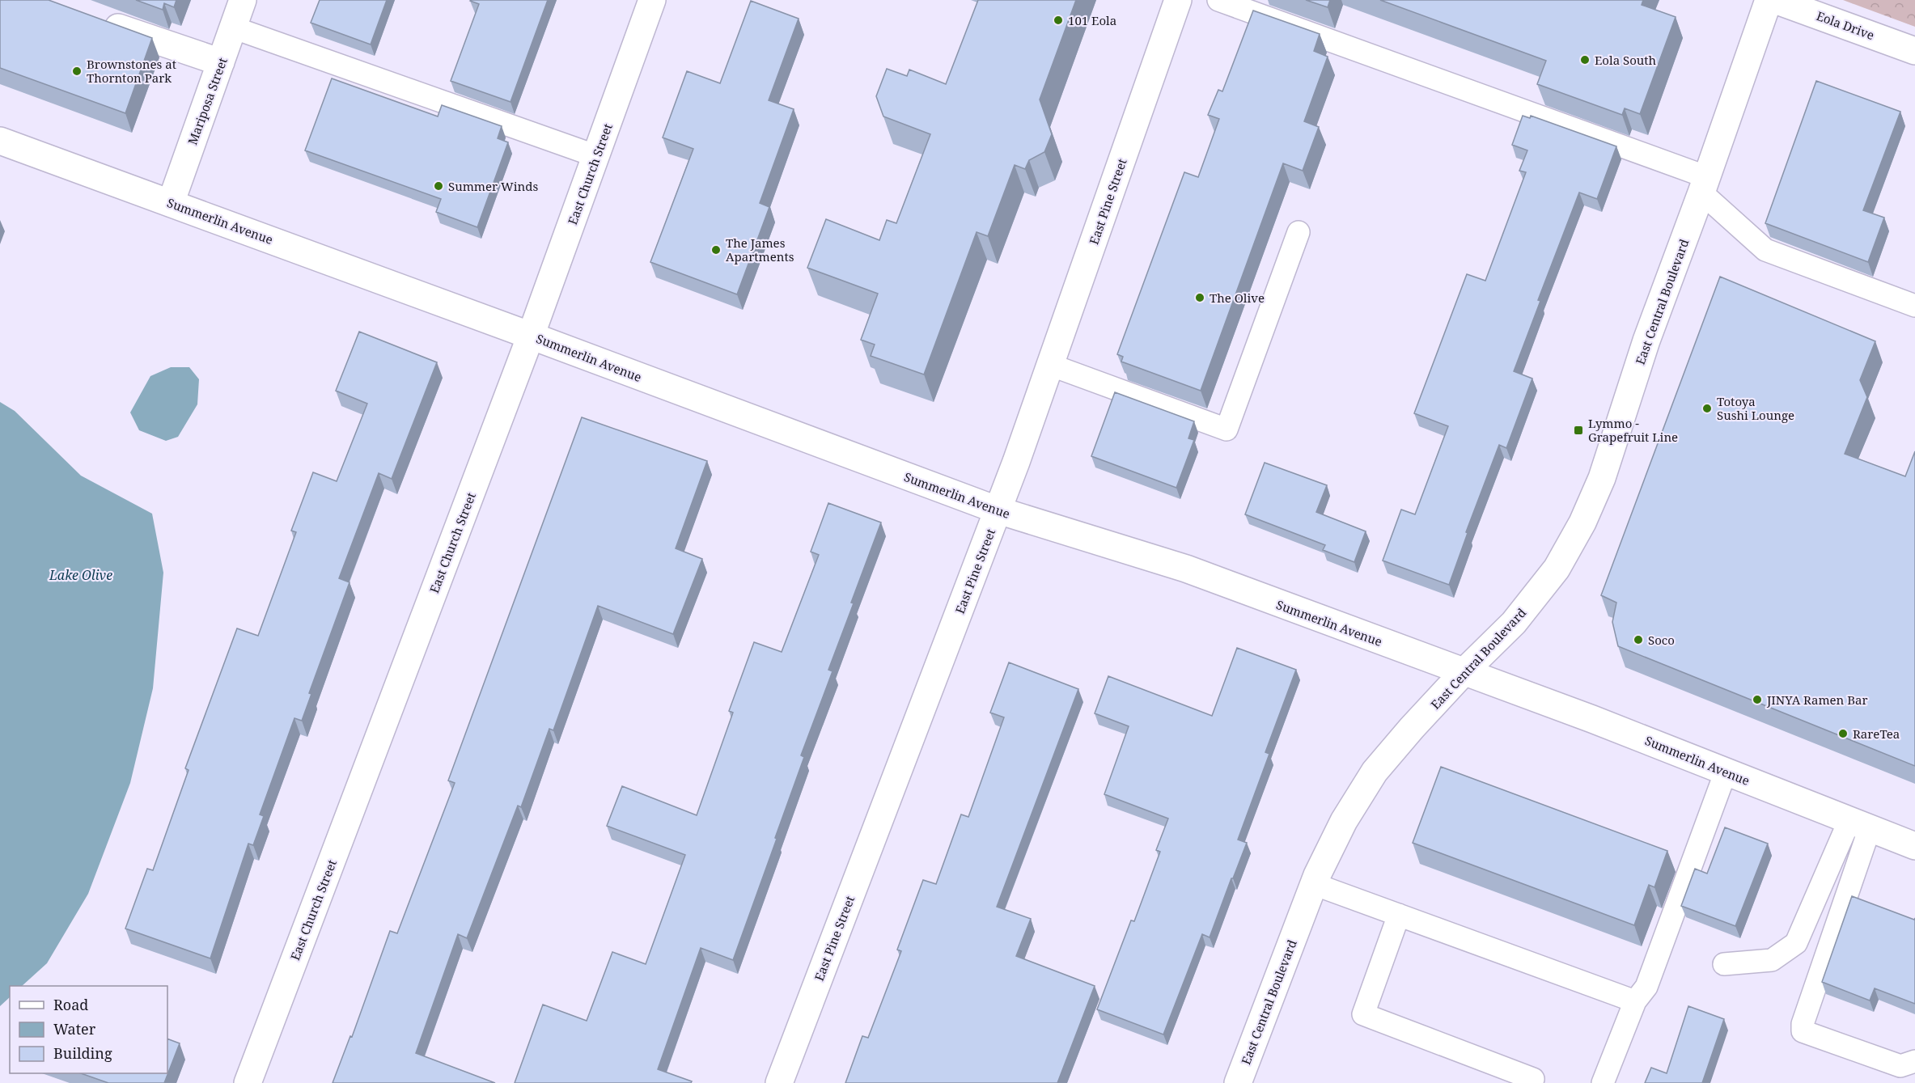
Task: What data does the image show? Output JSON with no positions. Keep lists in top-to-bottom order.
{
  "streets": {
    "street": [
      "Eola Drive",
      "Mariposa Street",
      "East Church Street",
      "East Pine Street",
      "Summerlin Avenue",
      "East Central Boulevard"
    ]
  },
  "crossings": [
    ["Mariposa Street", "Summerlin Avenue"],
    ["East Church Street", "Summerlin Avenue"],
    ["East Pine Street", "Summerlin Avenue"],
    ["Summerlin Avenue", "East Central Boulevard"]
  ],
  "water": ["Lake Olive"],
  "places": {
    "other": [
      "101 Eola",
      "Eola South",
      "Brownstones at Thornton Park",
      "Summer Winds",
      "The James Apartments",
      "The Olive",
      "Totoya Sushi Lounge",
      "Soco",
      "JINYA Ramen Bar",
      "RareTea"
    ],
    "transit": ["Lymmo - Grapefruit Line"]
  },
  "legend": ["Road", "Water", "Building"]
}
